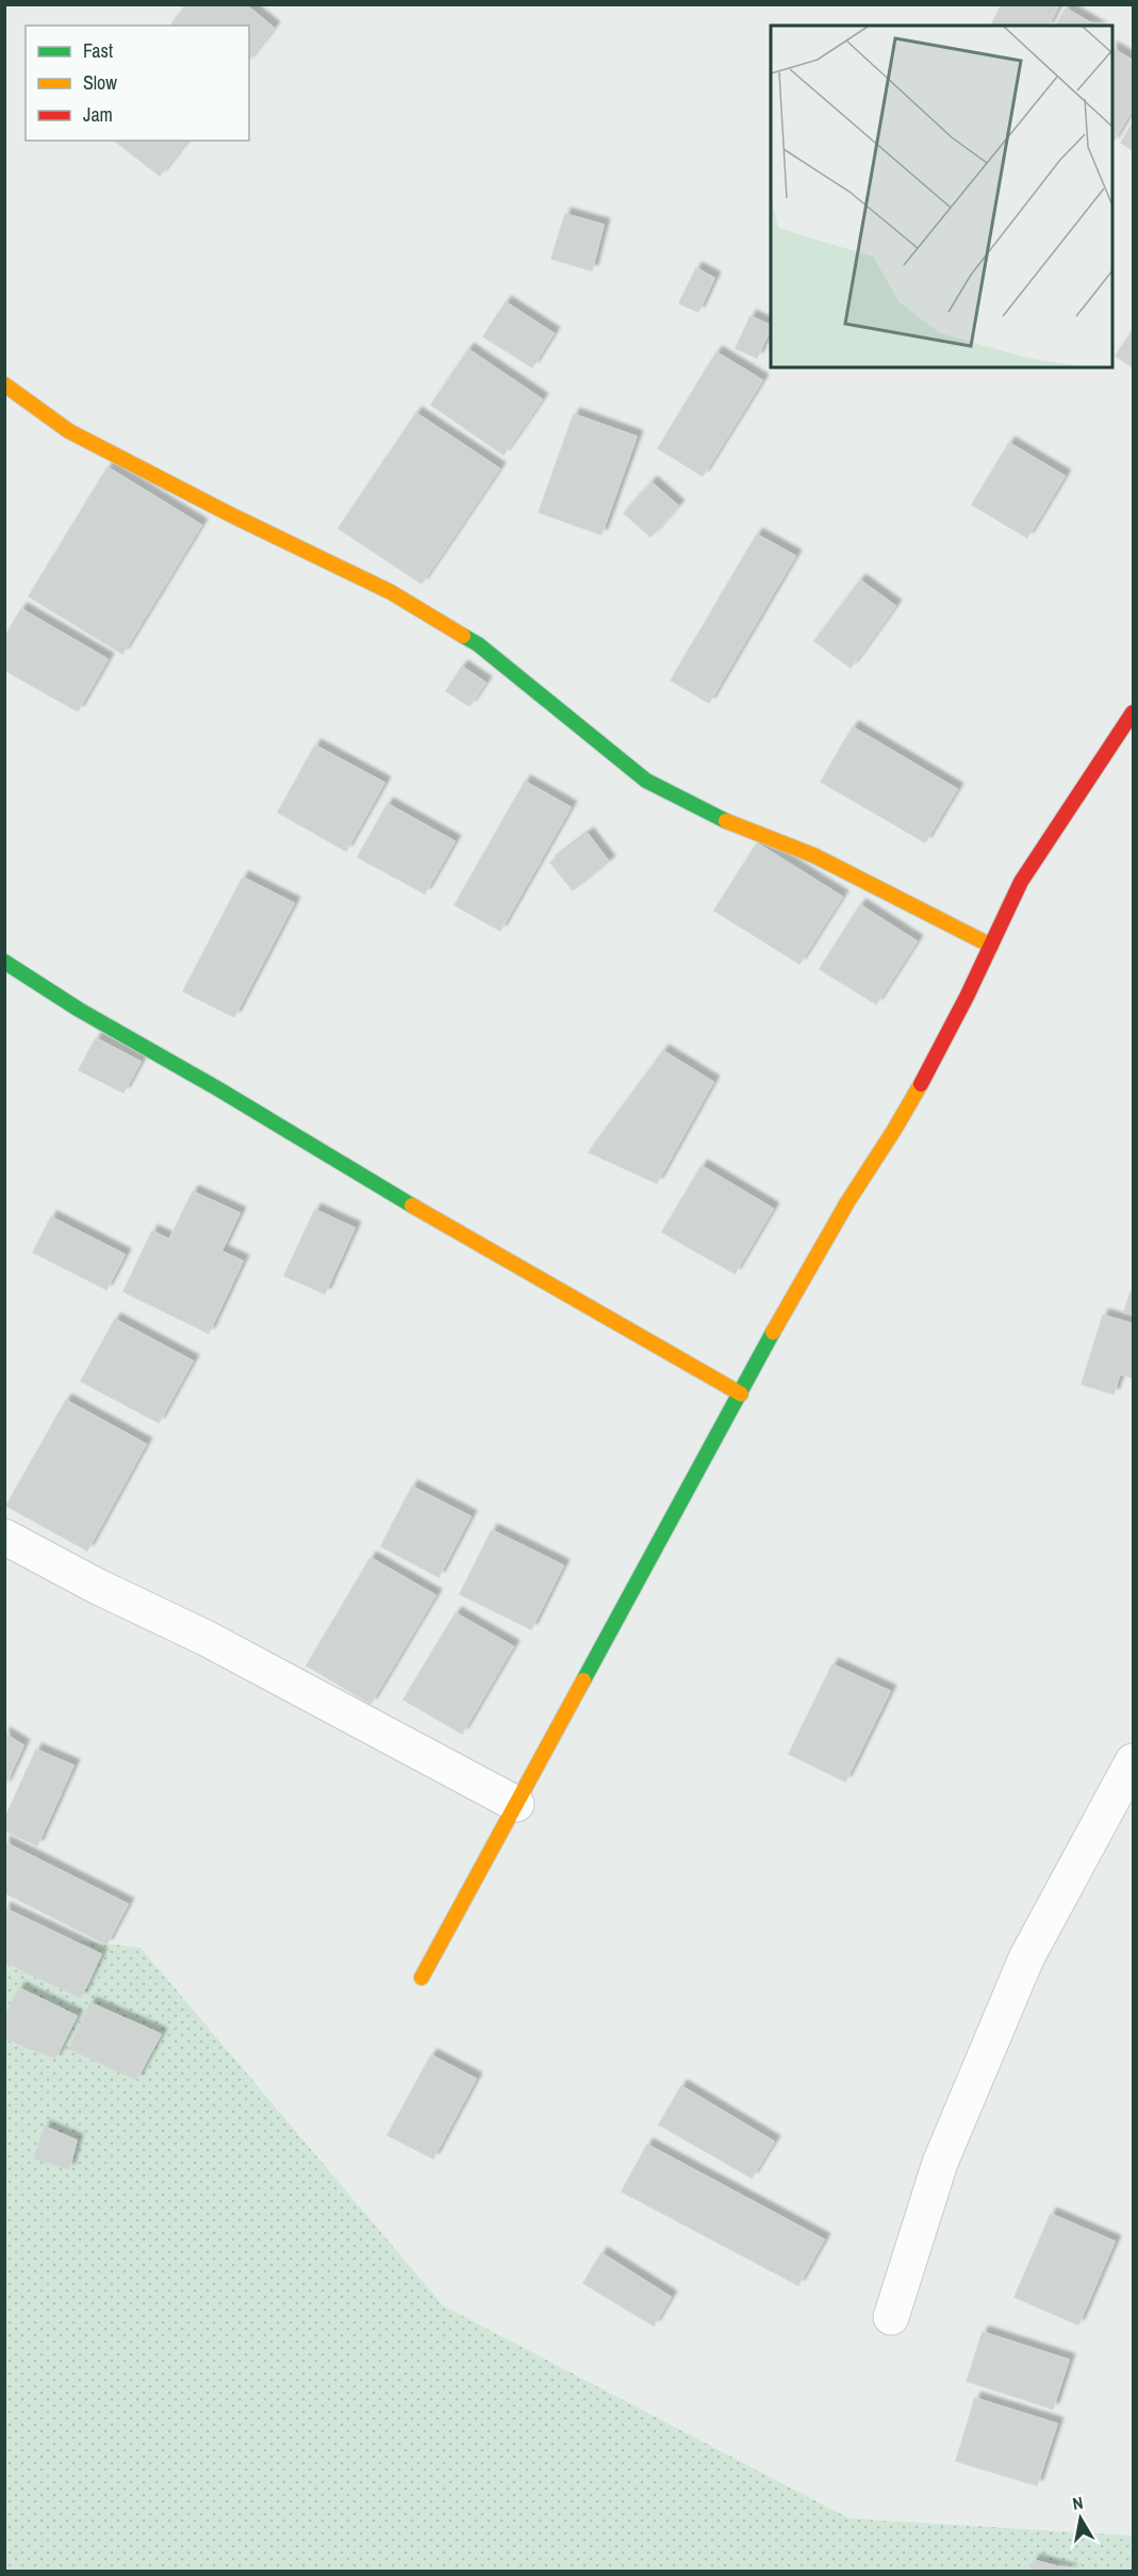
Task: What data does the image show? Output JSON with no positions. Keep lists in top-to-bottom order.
{
  "legend": ["Fast", "Slow", "Jam"],
  "north": "top"
}
